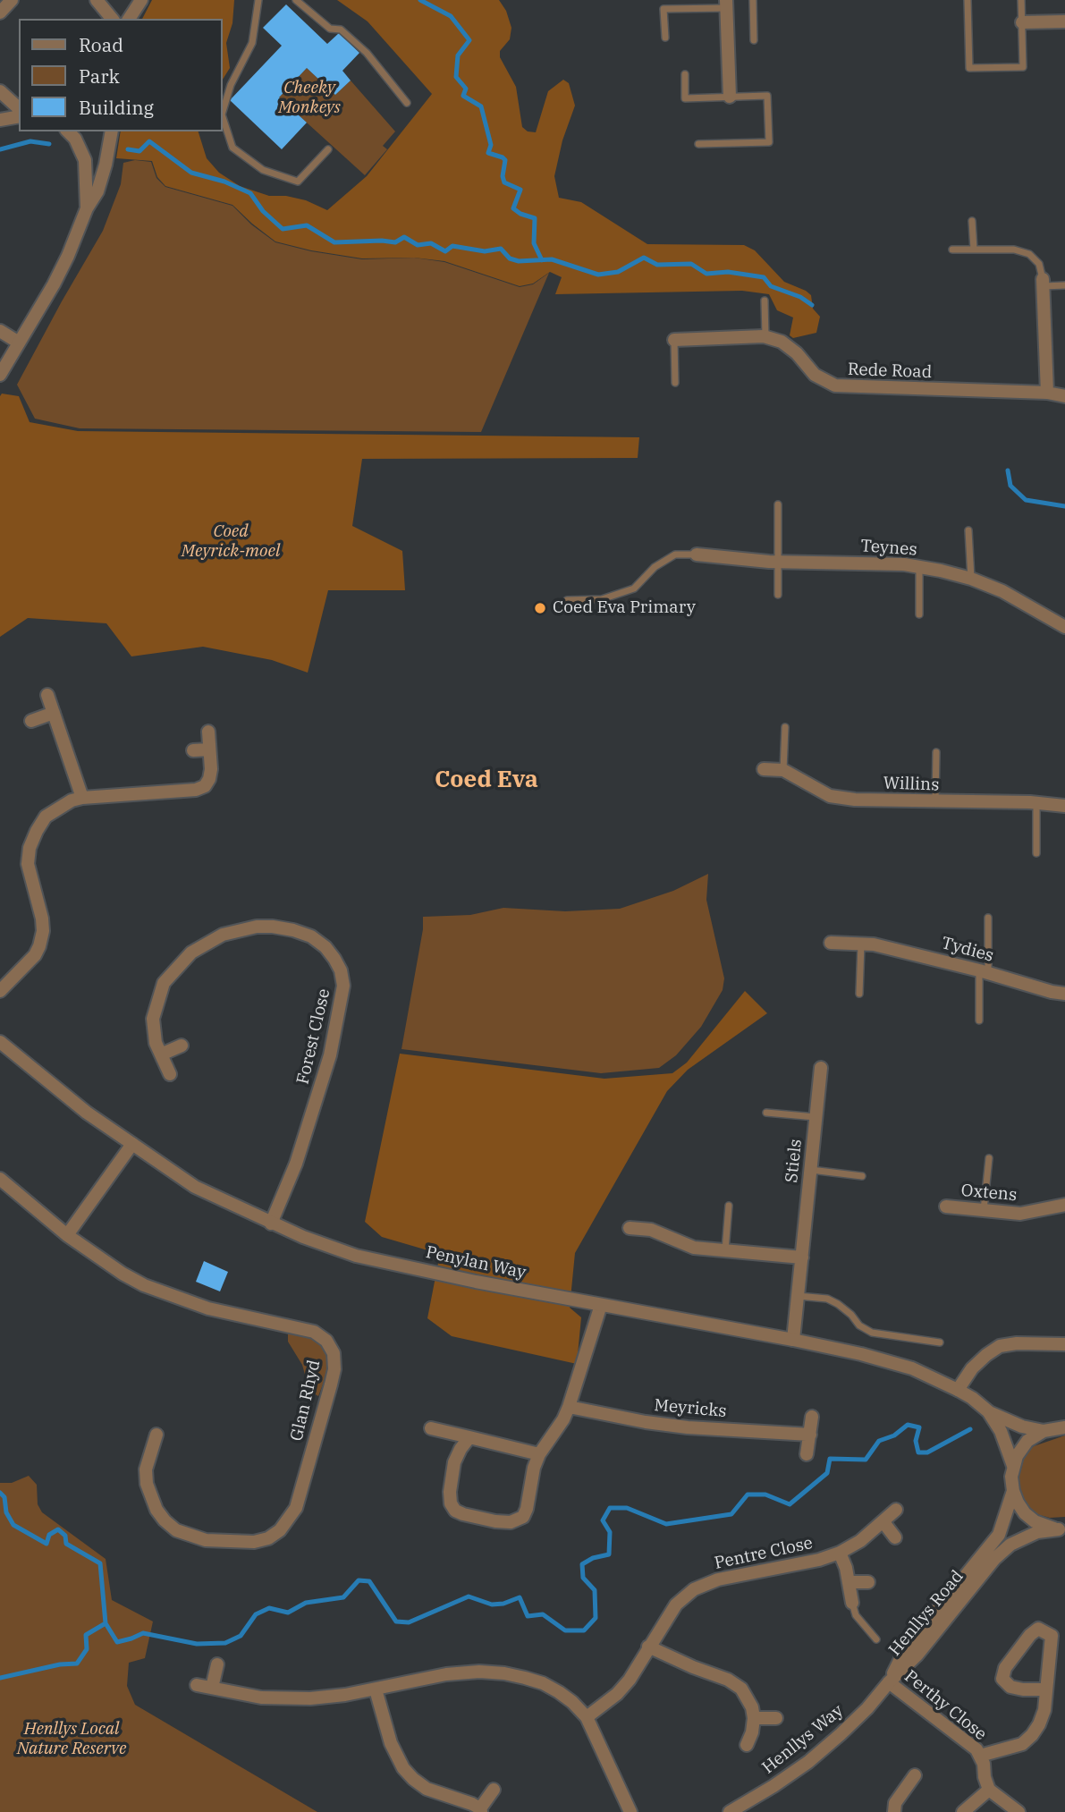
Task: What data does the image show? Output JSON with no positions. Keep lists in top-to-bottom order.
{
  "streets": {
    "street": [
      "Rede Road",
      "Teynes",
      "Willins",
      "Tydies",
      "Forest Close",
      "Stiels",
      "Oxtens",
      "Penylan Way",
      "Glan Rhyd",
      "Meyricks",
      "Pentre Close",
      "Henllys Road",
      "Perthy Close",
      "Henllys Way"
    ]
  },
  "crossings": [
    ["Forest Close", "Penylan Way"],
    ["Stiels", "Penylan Way"],
    ["Henllys Road", "Perthy Close"],
    ["Henllys Road", "Henllys Way"],
    ["Perthy Close", "Henllys Way"]
  ],
  "districts": ["Coed Eva"],
  "parks": ["Cheeky Monkeys", "Coed Meyrick-moel", "Henllys Local Nature Reserve"],
  "places": ["Coed Eva Primary"],
  "legend": ["Road", "Park", "Building"]
}
